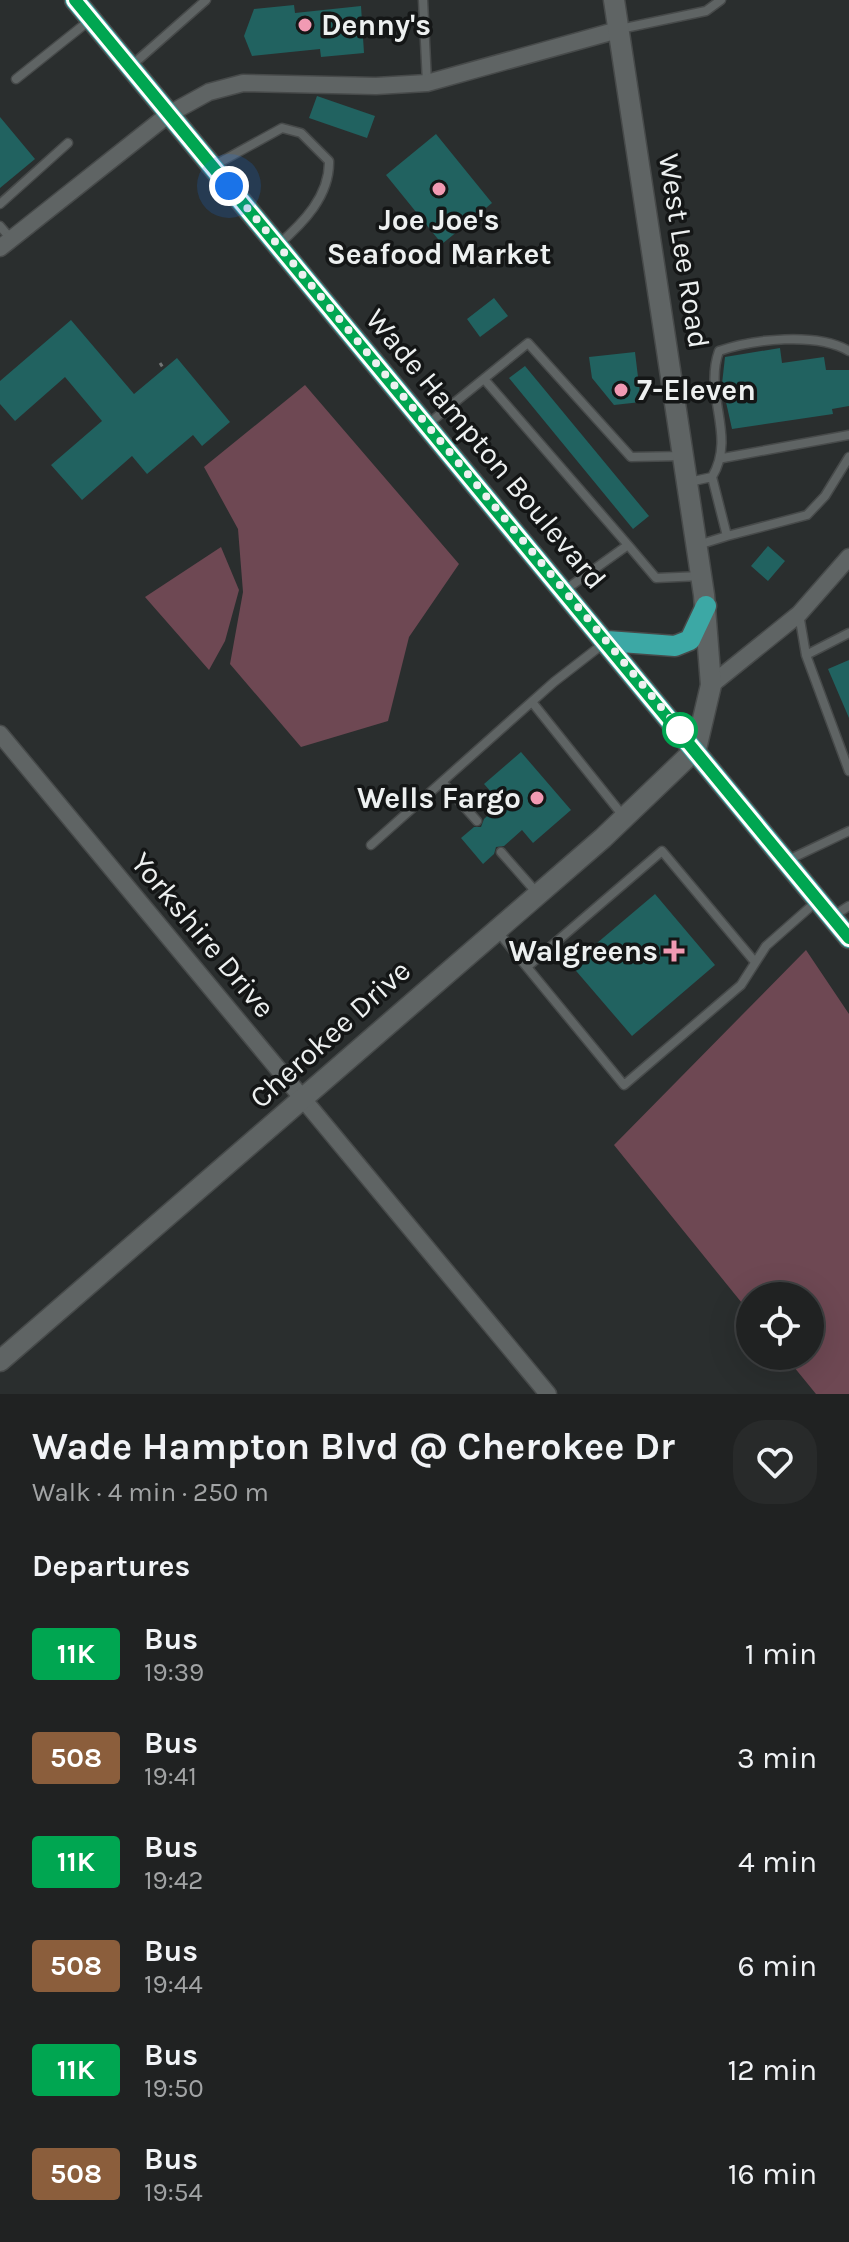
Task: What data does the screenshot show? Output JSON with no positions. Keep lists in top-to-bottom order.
{
  "streets": {
    "main road": ["Wade Hampton Boulevard"],
    "street": ["West Lee Road", "Yorkshire Drive", "Cherokee Drive"]
  },
  "crossings": [
    ["West Lee Road", "Wade Hampton Boulevard"],
    ["West Lee Road", "Cherokee Drive"],
    ["Wade Hampton Boulevard", "Cherokee Drive"],
    ["Yorkshire Drive", "Cherokee Drive"]
  ],
  "places": {
    "other": [
      "Denny's",
      "Joe Joe's Seafood Market",
      "7-Eleven",
      "Wells Fargo"
    ],
    "health": ["Walgreens"]
  },
  "lines": ["bus line 11K"],
  "page": {
    "heading": [
      ["Wade Hampton Blvd @ Cherokee Dr", "Walk · 4 min · 250 m"],
      "Departures"
    ],
    "list": [
      {
        "mark": "11K",
        "name": "Bus",
        "note": "19:39",
        "value": "1 min"
      },
      {
        "mark": "508",
        "name": "Bus",
        "note": "19:41",
        "value": "3 min"
      },
      {
        "mark": "11K",
        "name": "Bus",
        "note": "19:42",
        "value": "4 min"
      },
      {
        "mark": "508",
        "name": "Bus",
        "note": "19:44",
        "value": "6 min"
      },
      {
        "mark": "11K",
        "name": "Bus",
        "note": "19:50",
        "value": "12 min"
      },
      {
        "mark": "508",
        "name": "Bus",
        "note": "19:54",
        "value": "16 min"
      }
    ]
  }
}
